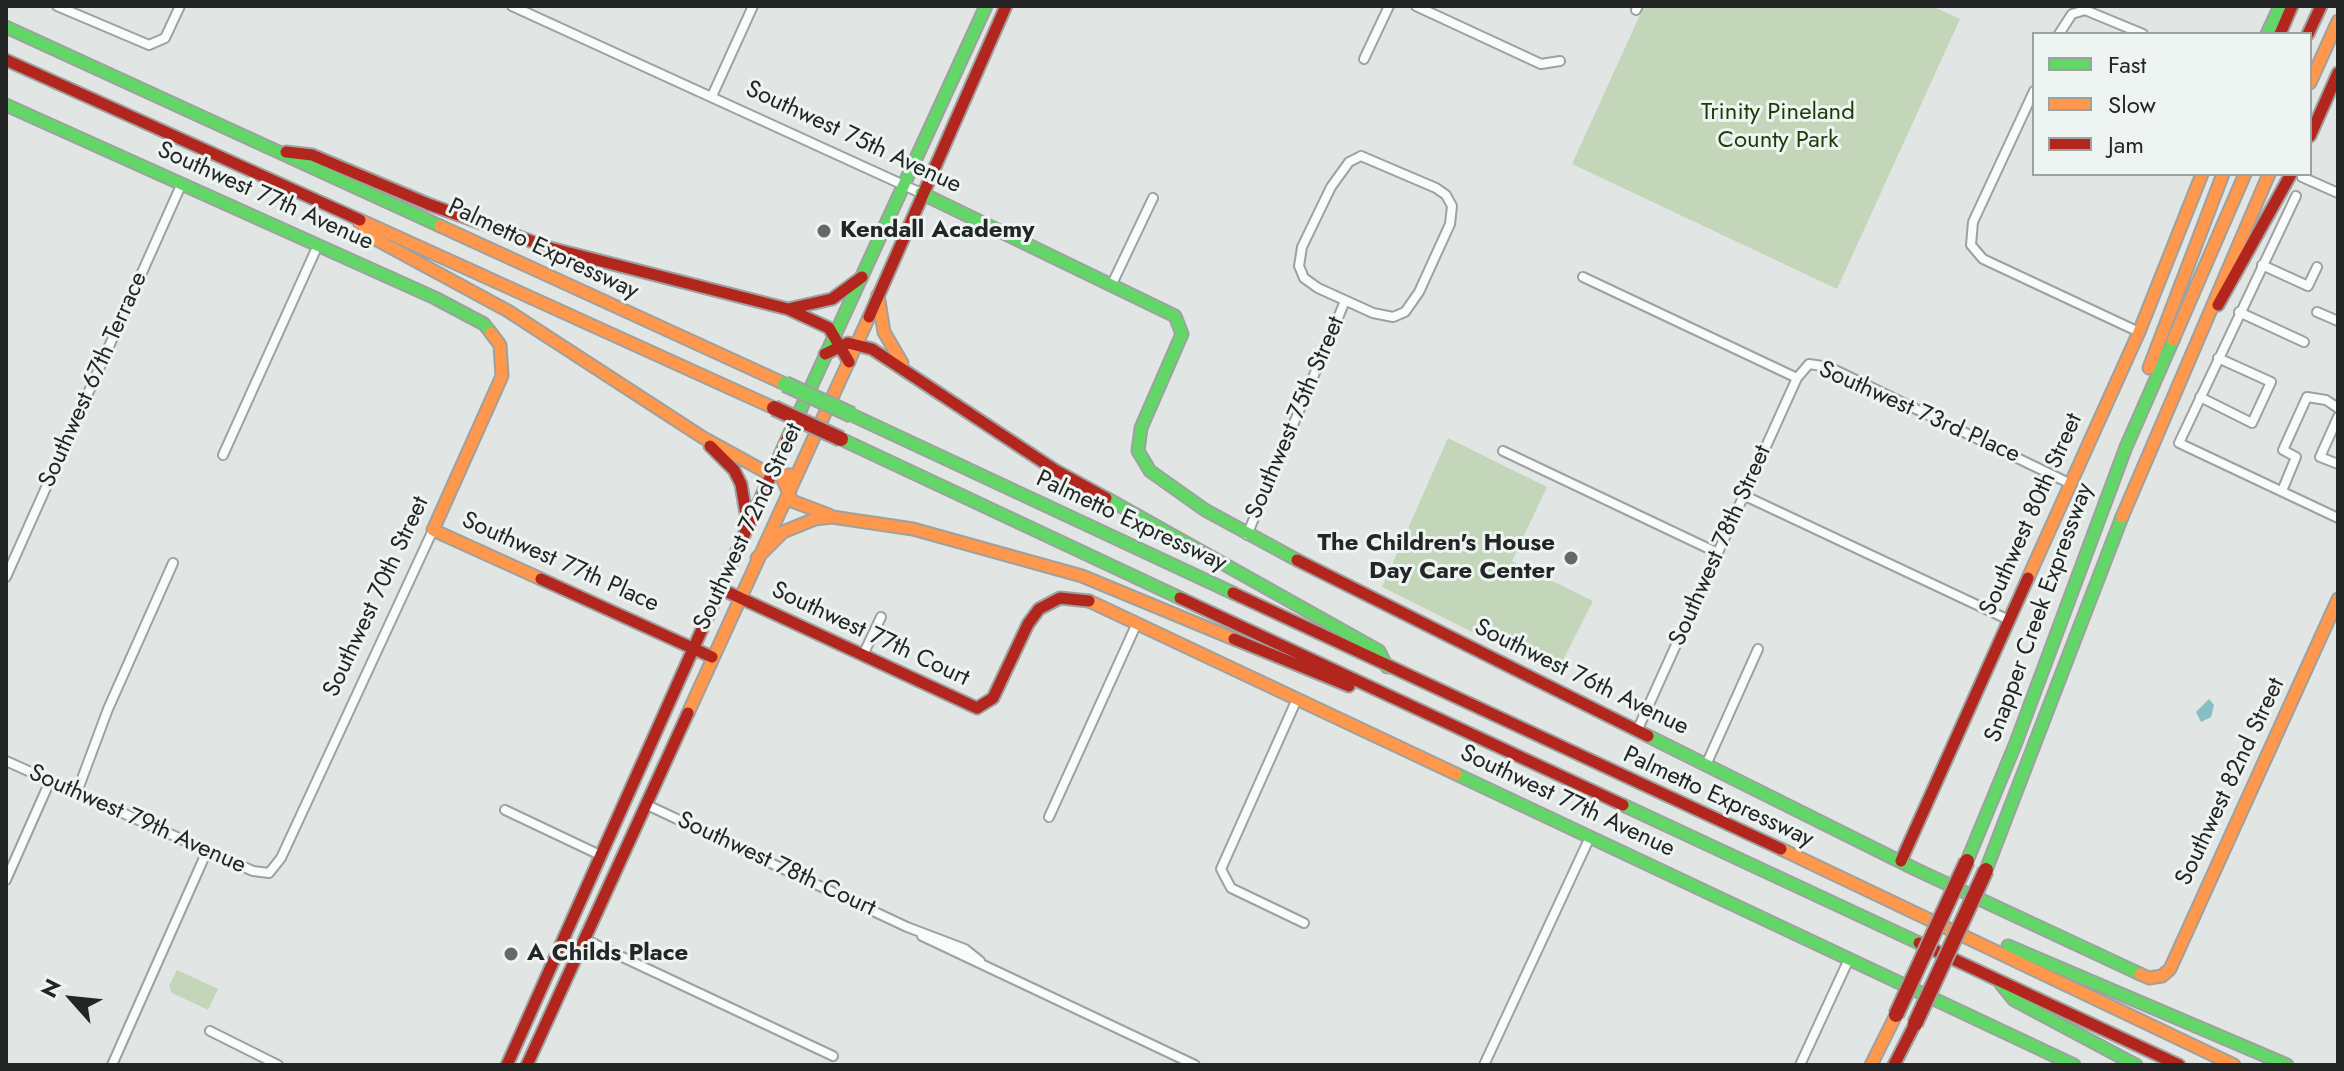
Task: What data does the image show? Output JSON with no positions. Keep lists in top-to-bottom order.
{
  "streets": {
    "main road": [
      "Southwest 75th Avenue",
      "Southwest 77th Avenue",
      "Palmetto Expressway",
      "Southwest 80th Street",
      "Southwest 72nd Street",
      "Southwest 77th Place",
      "Southwest 70th Street",
      "Snapper Creek Expressway",
      "Southwest 77th Court",
      "Southwest 76th Avenue",
      "Southwest 82nd Street"
    ],
    "street": [
      "Southwest 67th Terrace",
      "Southwest 73rd Place",
      "Southwest 75th Street",
      "Southwest 78th Street",
      "Southwest 79th Avenue",
      "Southwest 78th Court"
    ]
  },
  "crossings": [
    ["Southwest 75th Avenue", "Southwest 72nd Street"],
    ["Southwest 75th Avenue", "Southwest 76th Avenue"],
    ["Southwest 77th Avenue", "Southwest 67th Terrace"],
    ["Southwest 77th Avenue", "Southwest 70th Street"],
    ["Southwest 77th Avenue", "Southwest 77th Court"],
    ["Southwest 73rd Place", "Southwest 80th Street"],
    ["Southwest 73rd Place", "Southwest 78th Street"],
    ["Southwest 75th Street", "Southwest 76th Avenue"],
    ["Southwest 80th Street", "Southwest 76th Avenue"],
    ["Southwest 72nd Street", "Southwest 77th Place"],
    ["Southwest 72nd Street", "Southwest 77th Court"],
    ["Southwest 72nd Street", "Southwest 78th Court"],
    ["Southwest 78th Street", "Southwest 76th Avenue"],
    ["Southwest 77th Place", "Southwest 70th Street"],
    ["Southwest 70th Street", "Southwest 79th Avenue"],
    ["Southwest 76th Avenue", "Southwest 82nd Street"]
  ],
  "parks": ["Trinity Pineland County Park"],
  "places": ["Kendall Academy", "The Children's House Day Care Center", "A Childs Place"],
  "legend": ["Fast", "Slow", "Jam"],
  "north": "top left"
}
